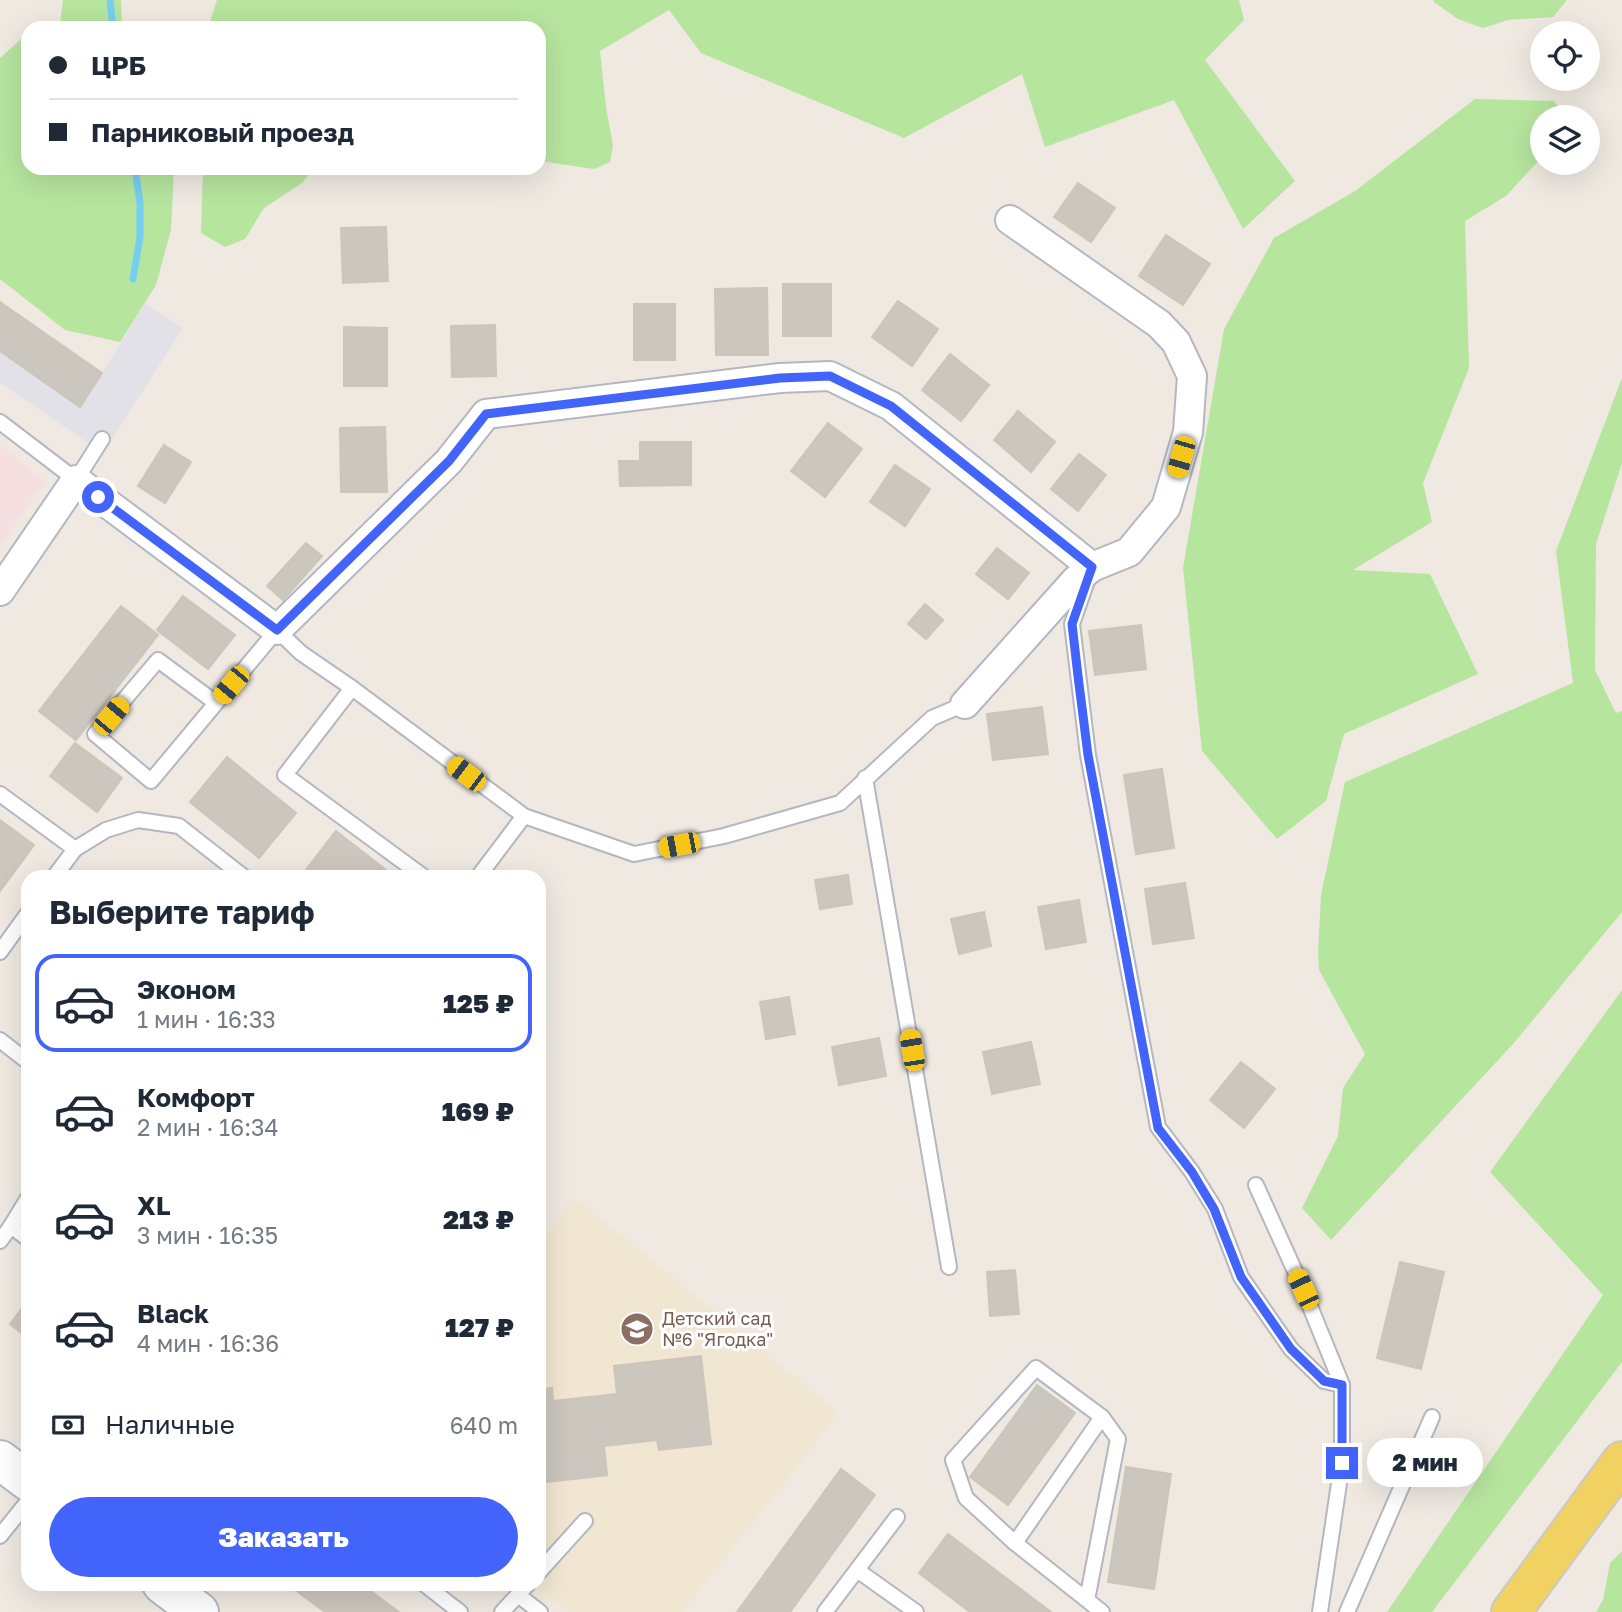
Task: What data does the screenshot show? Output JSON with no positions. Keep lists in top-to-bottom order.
{
  "places": {
    "school or university": ["Детский сад №6 \"Ягодка\""]
  },
  "page": {
    "banner": ["ЦРБ", "Парниковый проезд"],
    "heading": "Выберите тариф",
    "list": [
      {
        "name": "Эконом",
        "note": "1 мин · 16:33",
        "value": "125 ₽"
      },
      {
        "name": "Комфорт",
        "note": "2 мин · 16:34",
        "value": "169 ₽"
      },
      {
        "name": "XL",
        "note": "3 мин · 16:35",
        "value": "213 ₽"
      },
      {
        "name": "Black",
        "note": "4 мин · 16:36",
        "value": "127 ₽"
      }
    ],
    "pay": ["Наличные", "640 m"],
    "bubble": "2 мин",
    "buttons": "Заказать"
  }
}
